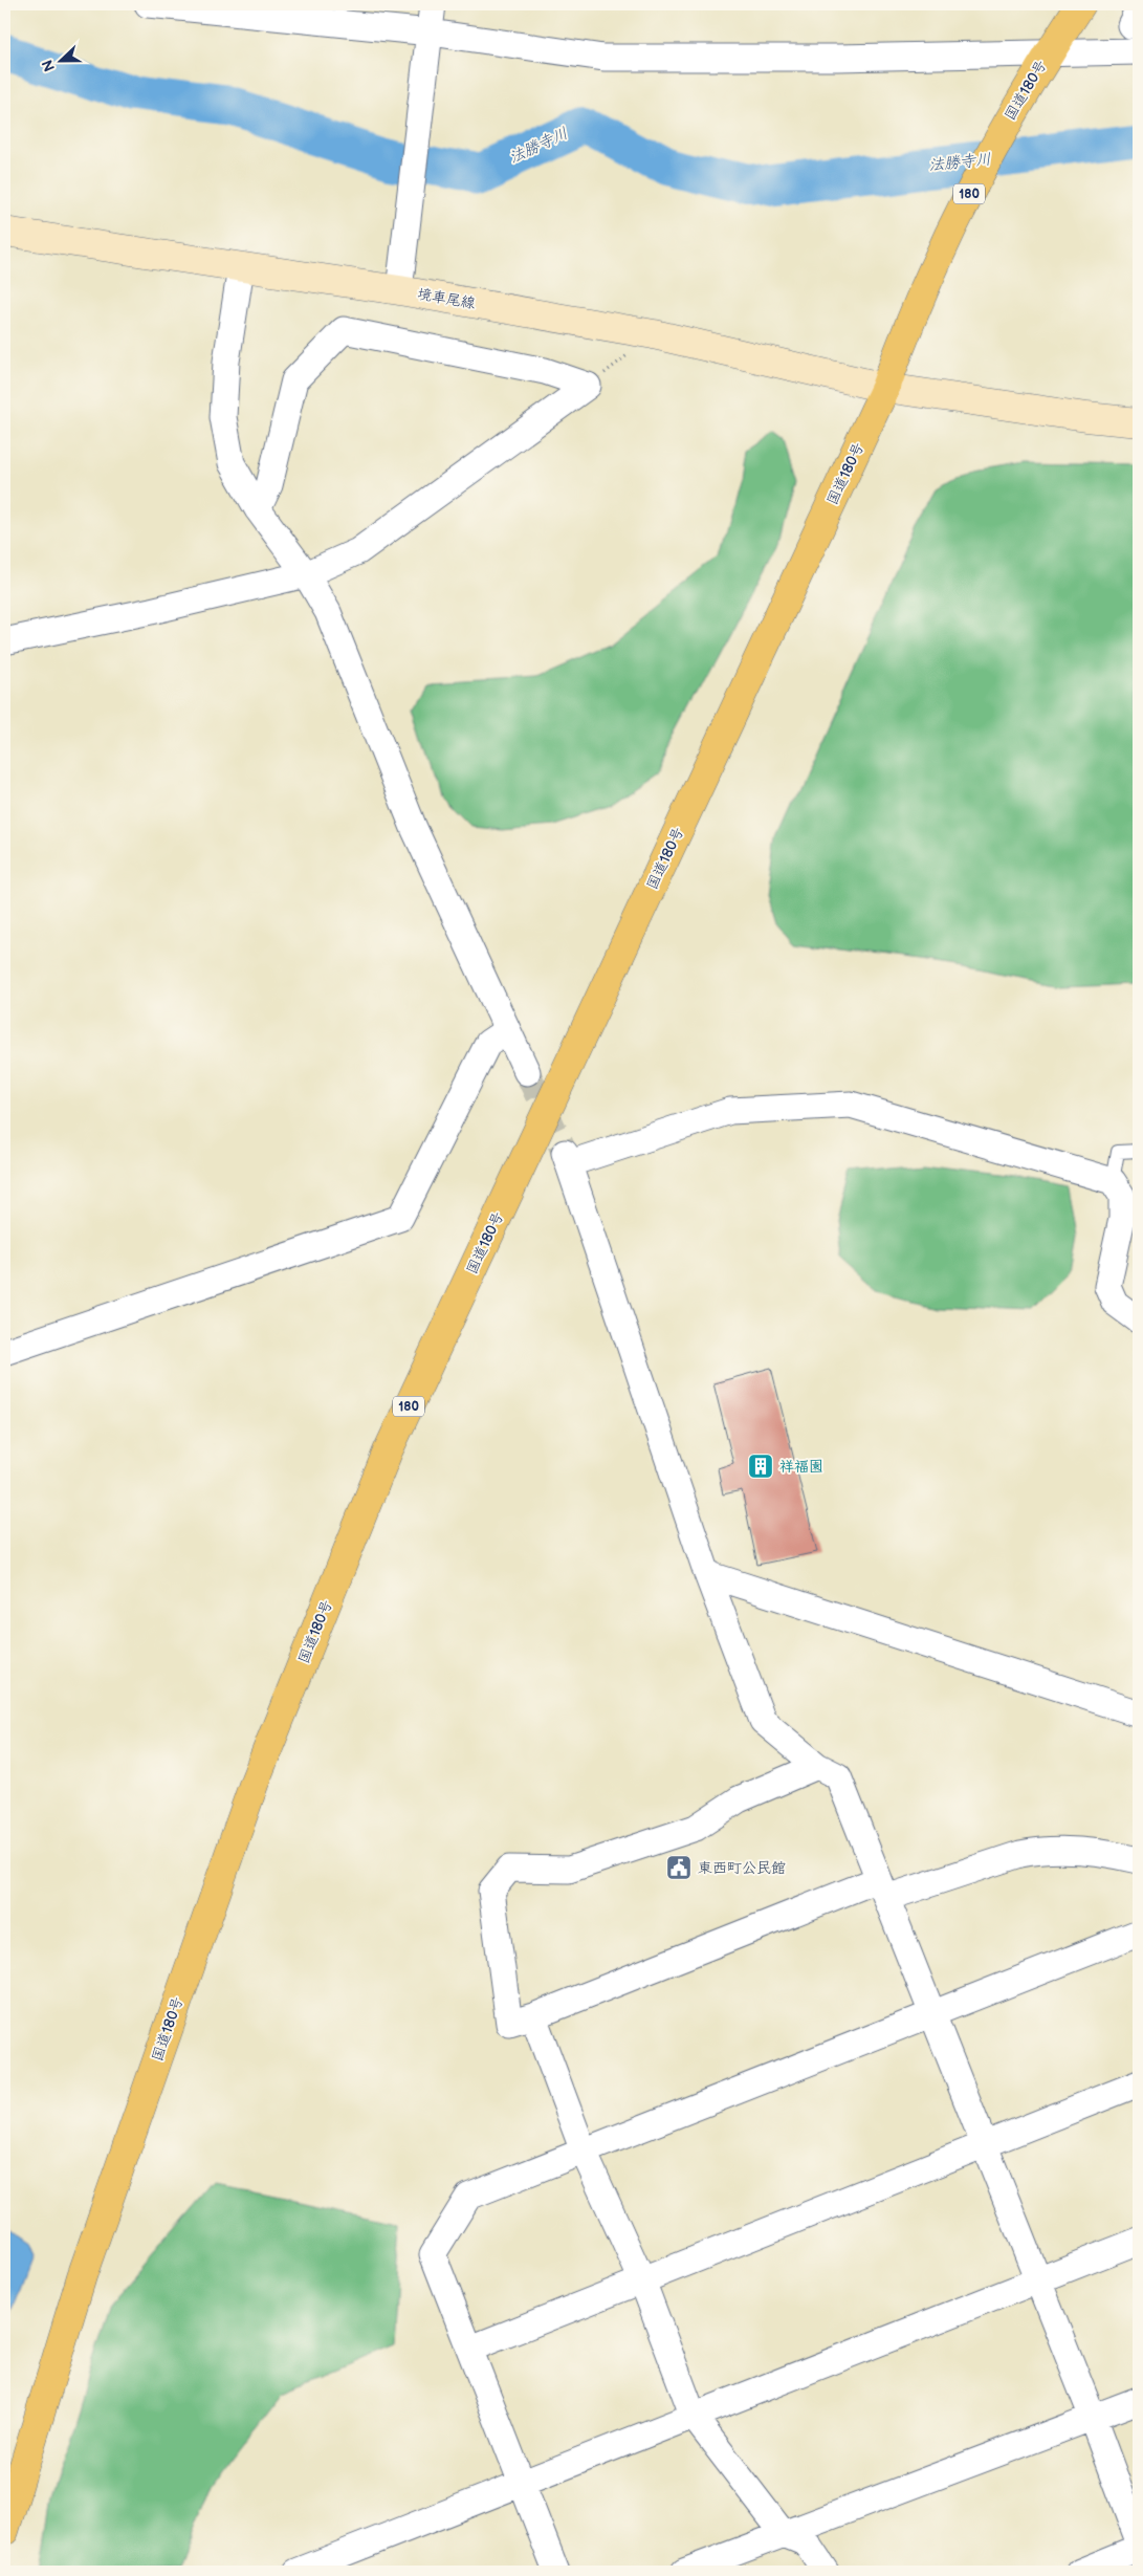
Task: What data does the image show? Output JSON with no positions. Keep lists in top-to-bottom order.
{
  "streets": {
    "highway": ["国道180号", "180"],
    "main road": ["境車尾線"]
  },
  "crossings": [
    ["国道180号", "境車尾線"]
  ],
  "water": ["法勝寺川"],
  "places": {
    "building": ["祥福園"],
    "public building": ["東西町公民館"]
  },
  "north": "left"
}
